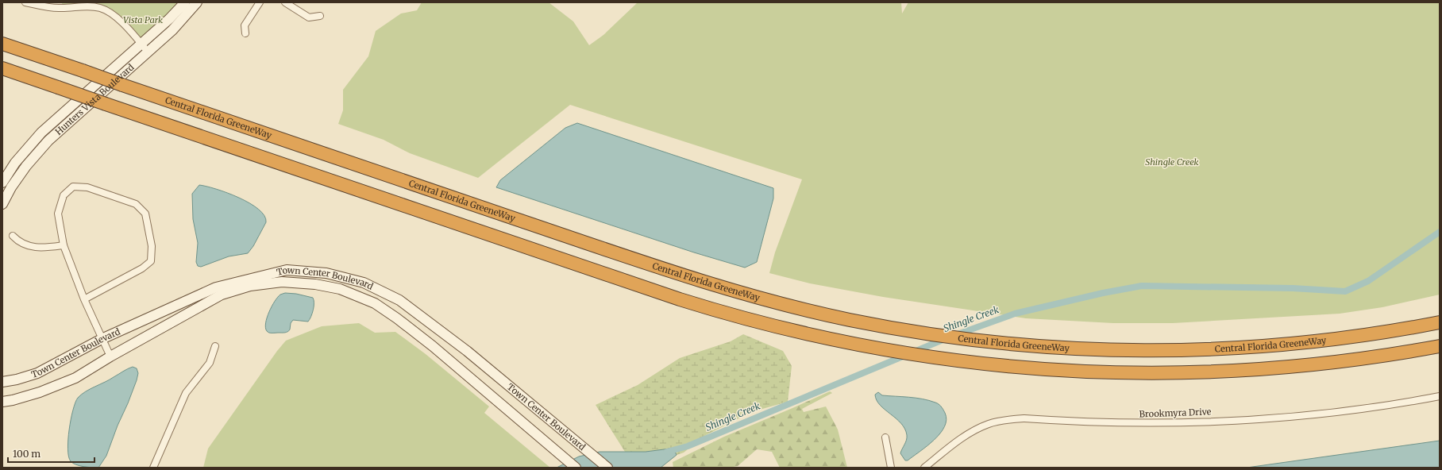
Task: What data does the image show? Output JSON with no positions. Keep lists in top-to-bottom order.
{
  "streets": {
    "highway": ["Central Florida GreeneWay"],
    "street": ["Hunters Vista Boulevard", "Town Center Boulevard", "Brookmyra Drive"]
  },
  "water": ["Shingle Creek"],
  "parks": ["Vista Park", "Shingle Creek"],
  "scale_bar": "100 m"
}
